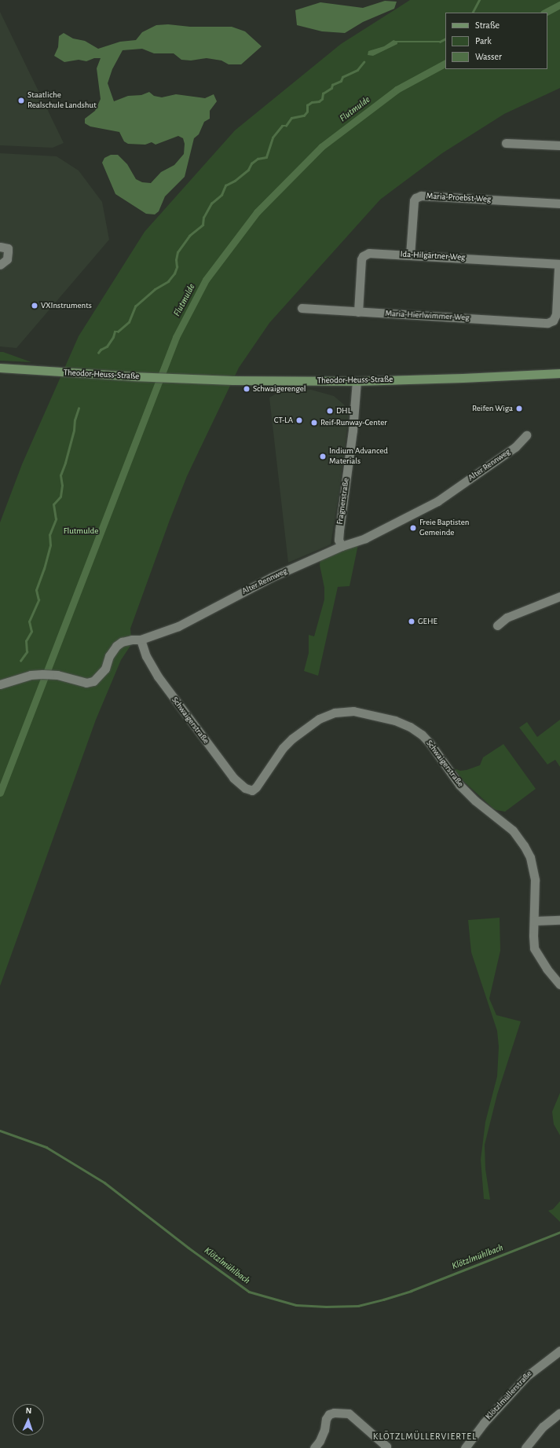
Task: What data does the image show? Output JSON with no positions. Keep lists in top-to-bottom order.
{
  "streets": {
    "main road": ["Theodor-Heuss-Straße"],
    "street": [
      "Maria-Proebst-Weg",
      "Ida-Hilgärtner-Weg",
      "Maria-Hierlwimmer-Weg",
      "Alter Rennweg",
      "Fragnerstraße",
      "Schwaigerstraße",
      "Klötzlmüllerstraße"
    ]
  },
  "crossings": [
    ["Maria-Proebst-Weg", "Ida-Hilgärtner-Weg"],
    ["Ida-Hilgärtner-Weg", "Maria-Hierlwimmer-Weg"],
    ["Theodor-Heuss-Straße", "Fragnerstraße"],
    ["Alter Rennweg", "Fragnerstraße"],
    ["Alter Rennweg", "Schwaigerstraße"]
  ],
  "districts": ["KLÖTZLMÜLLERVIERTEL"],
  "water": ["Flutmulde", "Klötzlmühlbach"],
  "parks": ["Flutmulde"],
  "places": [
    "Staatliche Realschule Landshut",
    "VXInstruments",
    "Schwaigerengel",
    "Reifen Wiga",
    "DHL",
    "CT-LA",
    "Reif-Runway-Center",
    "Indium Advanced Materials",
    "Freie Baptisten Gemeinde",
    "GEHE"
  ],
  "legend": ["Straße", "Park", "Wasser"],
  "north": "top"
}
